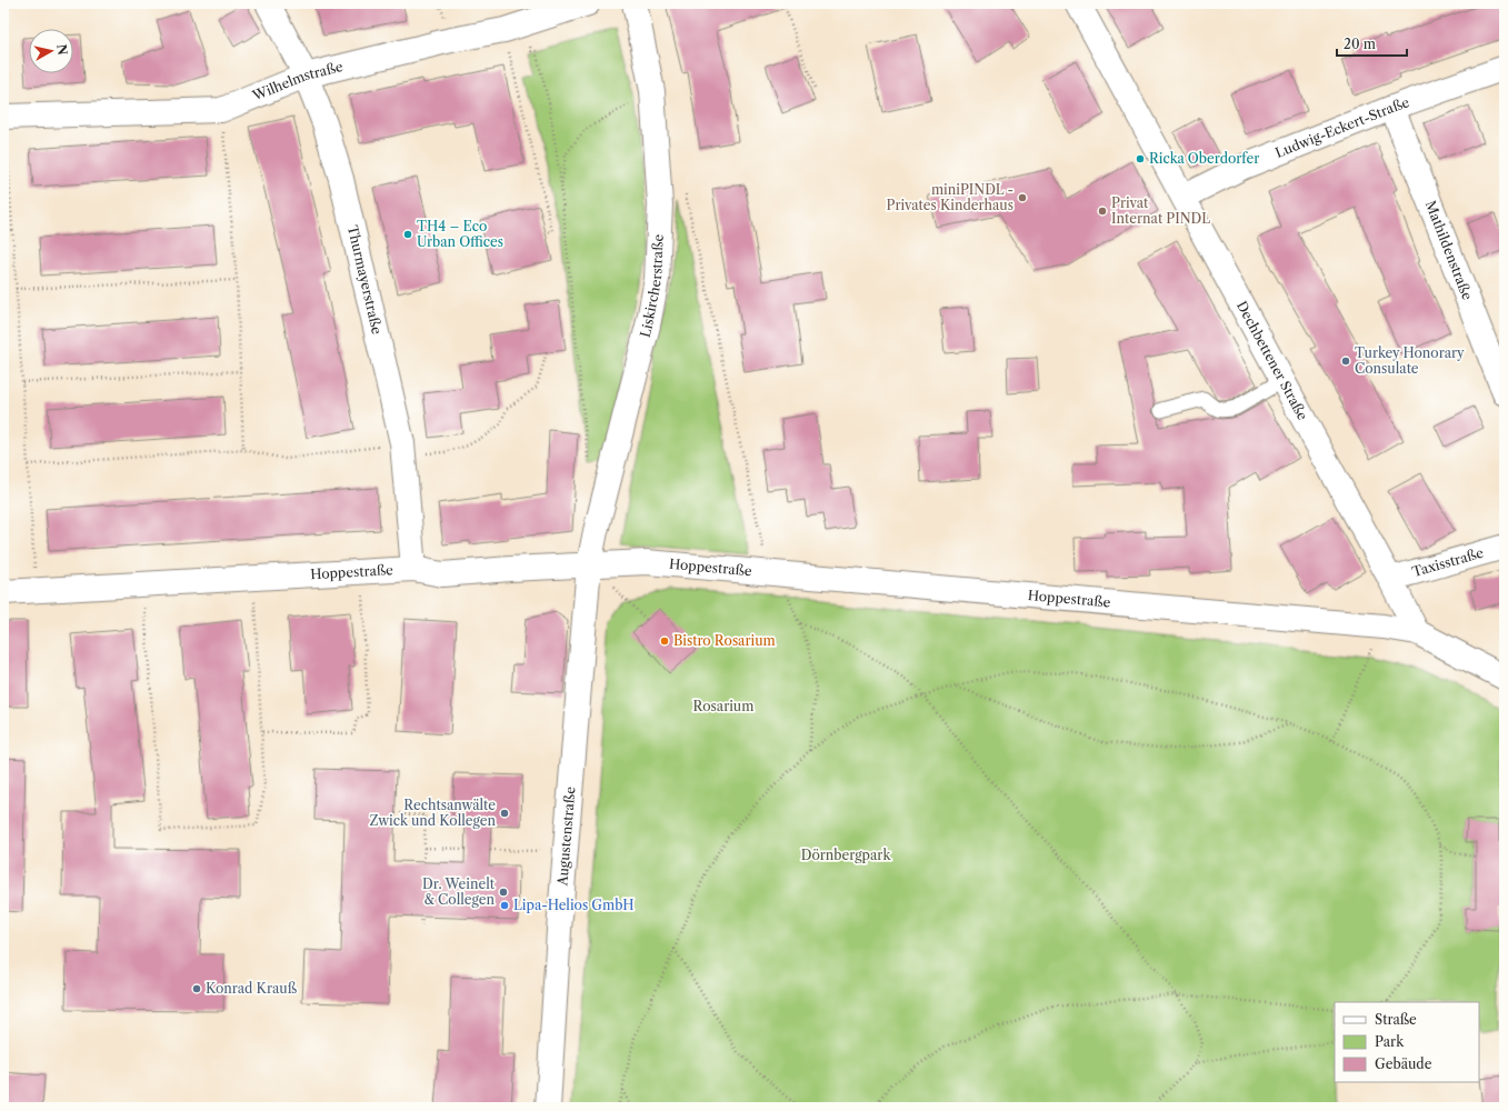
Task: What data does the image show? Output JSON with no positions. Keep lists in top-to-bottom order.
{
  "streets": {
    "street": [
      "Wilhelmstraße",
      "Ludwig-Eckert-Straße",
      "Mathildenstraße",
      "Thurmayerstraße",
      "Liskircherstraße",
      "Dechbettener Straße",
      "Taxisstraße",
      "Hoppestraße",
      "Augustenstraße"
    ]
  },
  "crossings": [
    ["Wilhelmstraße", "Thurmayerstraße"],
    ["Ludwig-Eckert-Straße", "Mathildenstraße"],
    ["Ludwig-Eckert-Straße", "Dechbettener Straße"],
    ["Thurmayerstraße", "Hoppestraße"],
    ["Liskircherstraße", "Hoppestraße"],
    ["Liskircherstraße", "Augustenstraße"],
    ["Dechbettener Straße", "Taxisstraße"],
    ["Dechbettener Straße", "Hoppestraße"],
    ["Hoppestraße", "Augustenstraße"]
  ],
  "parks": ["Rosarium", "Dörnbergpark"],
  "places": [
    "Ricka Oberdorfer",
    "miniPINDL - Privates Kinderhaus",
    "Privat Internat PINDL",
    "TH4 – Eco Urban Offices",
    "Turkey Honorary Consulate",
    "Bistro Rosarium",
    "Rechtsanwälte Zwick und Kollegen",
    "Dr. Weinelt & Collegen",
    "Lipa-Helios GmbH",
    "Konrad Krauß"
  ],
  "legend": ["Straße", "Park", "Gebäude"],
  "scale_bar": "20 m",
  "north": "right"
}
